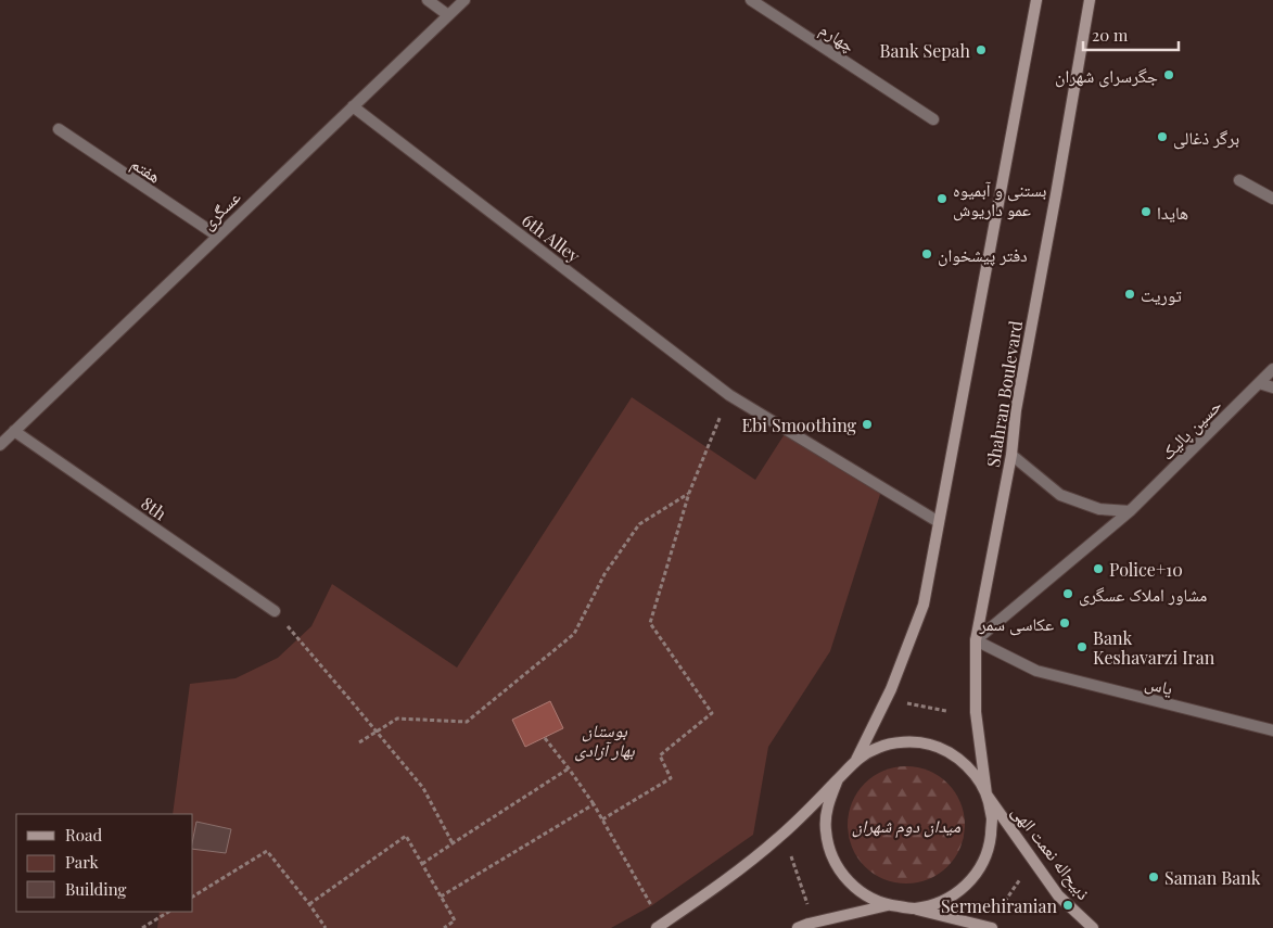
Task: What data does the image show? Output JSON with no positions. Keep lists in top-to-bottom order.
{
  "streets": {
    "street": [
      "چهارم",
      "هفتم",
      "عسگری",
      "6th Alley",
      "Shahran Boulevard",
      "حسین پالیک",
      "8th",
      "یاس",
      "ذبیح‌اله نعمت الهی"
    ]
  },
  "crossings": [
    ["هفتم", "عسگری"],
    ["عسگری", "6th Alley"],
    ["عسگری", "8th"],
    ["Shahran Boulevard", "حسین پالیک"],
    ["Shahran Boulevard", "یاس"],
    ["Shahran Boulevard", "ذبیح‌اله نعمت الهی"],
    ["حسین پالیک", "یاس"]
  ],
  "parks": ["بوستان بهار آزادی", "میدان دوم شهران"],
  "places": [
    "Bank Sepah",
    "جگرسرای شهران",
    "برگر ذغالی",
    "بستنی و آبمیوه عمو داریوش",
    "هایدا",
    "دفتر پیشخوان",
    "توریت",
    "Ebi Smoothing",
    "Police+10",
    "مشاور املاک عسگری",
    "عکاسی سمر",
    "Bank Keshavarzi Iran",
    "Saman Bank",
    "Sermehiranian"
  ],
  "legend": ["Road", "Park", "Building"],
  "scale_bar": "20 m"
}
